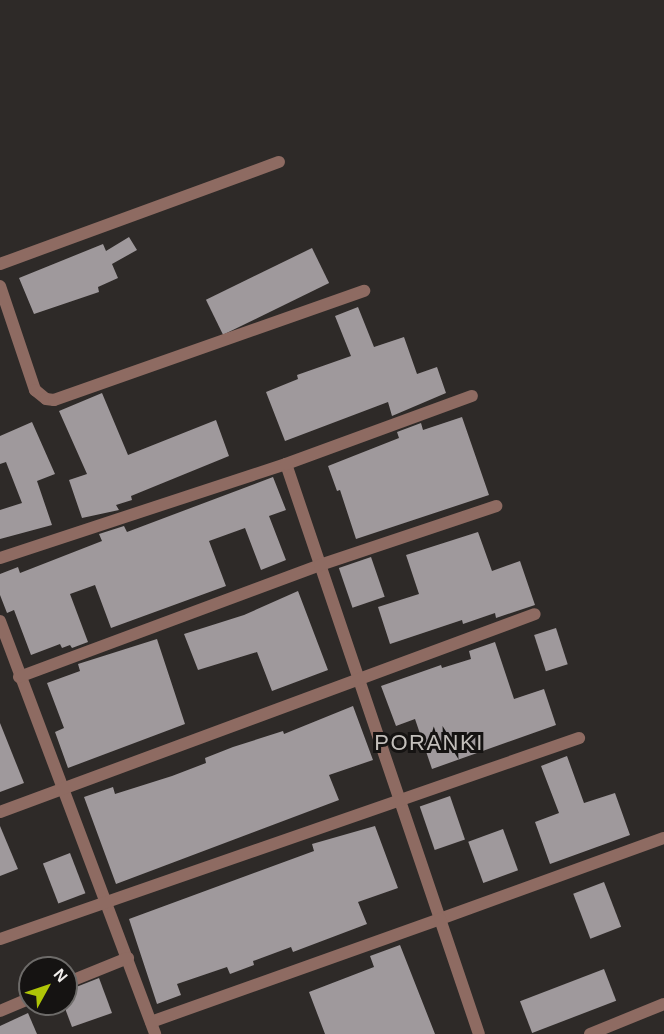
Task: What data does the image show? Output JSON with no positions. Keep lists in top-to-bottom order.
{
  "districts": ["PORANKI"],
  "north": "top right"
}
